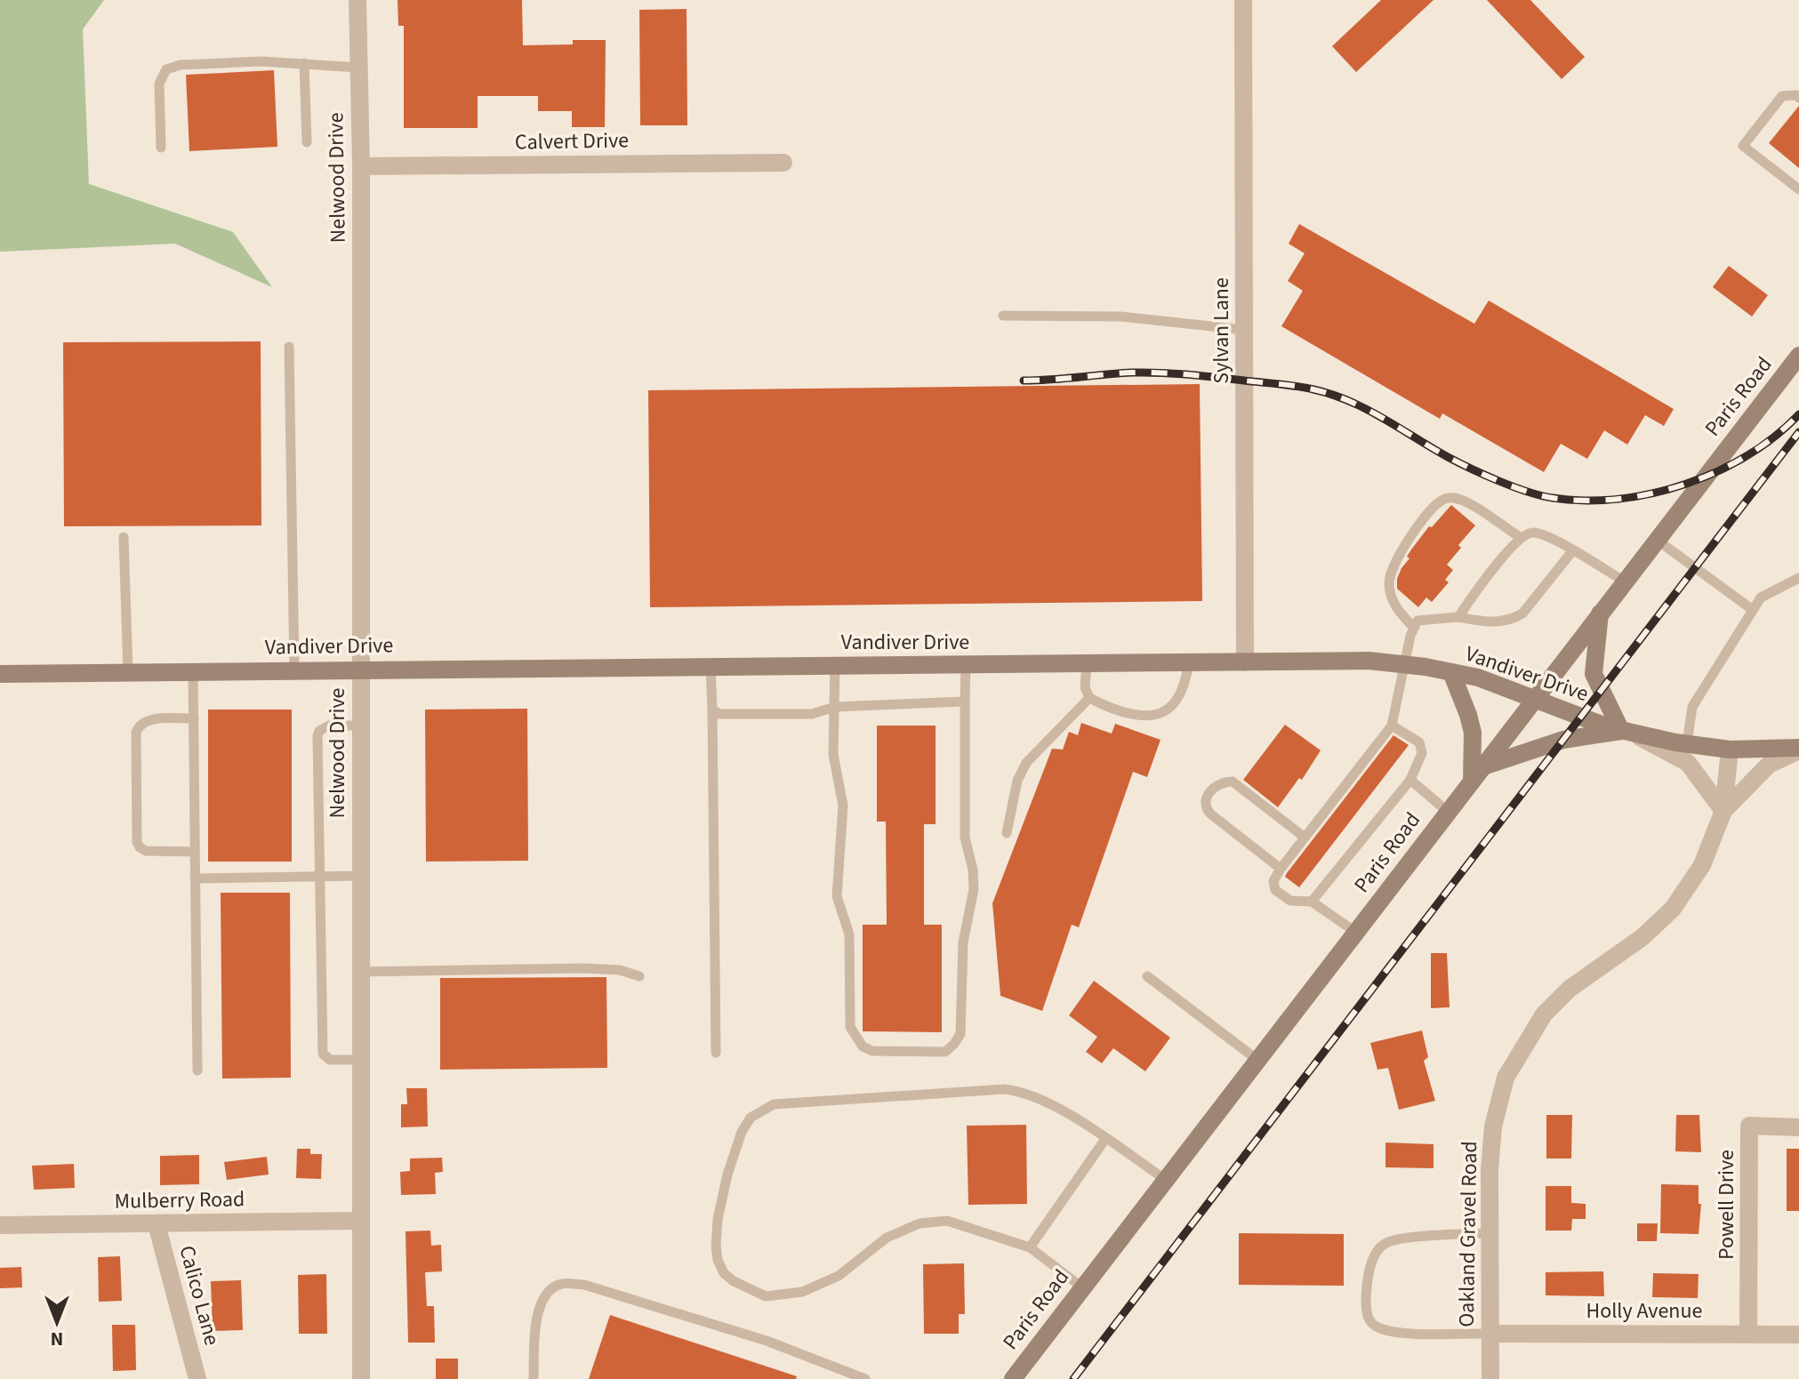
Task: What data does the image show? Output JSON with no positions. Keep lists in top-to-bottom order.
{
  "streets": {
    "main road": ["Paris Road", "Vandiver Drive"],
    "street": [
      "Calvert Drive",
      "Nelwood Drive",
      "Sylvan Lane",
      "Mulberry Road",
      "Powell Drive",
      "Oakland Gravel Road",
      "Calico Lane",
      "Holly Avenue"
    ]
  },
  "crossings": [
    ["Calvert Drive", "Nelwood Drive"],
    ["Nelwood Drive", "Vandiver Drive"],
    ["Nelwood Drive", "Mulberry Road"],
    ["Sylvan Lane", "Vandiver Drive"],
    ["Paris Road", "Vandiver Drive"],
    ["Vandiver Drive", "Oakland Gravel Road"],
    ["Mulberry Road", "Calico Lane"],
    ["Powell Drive", "Holly Avenue"],
    ["Oakland Gravel Road", "Holly Avenue"]
  ],
  "north": "bottom"
}
